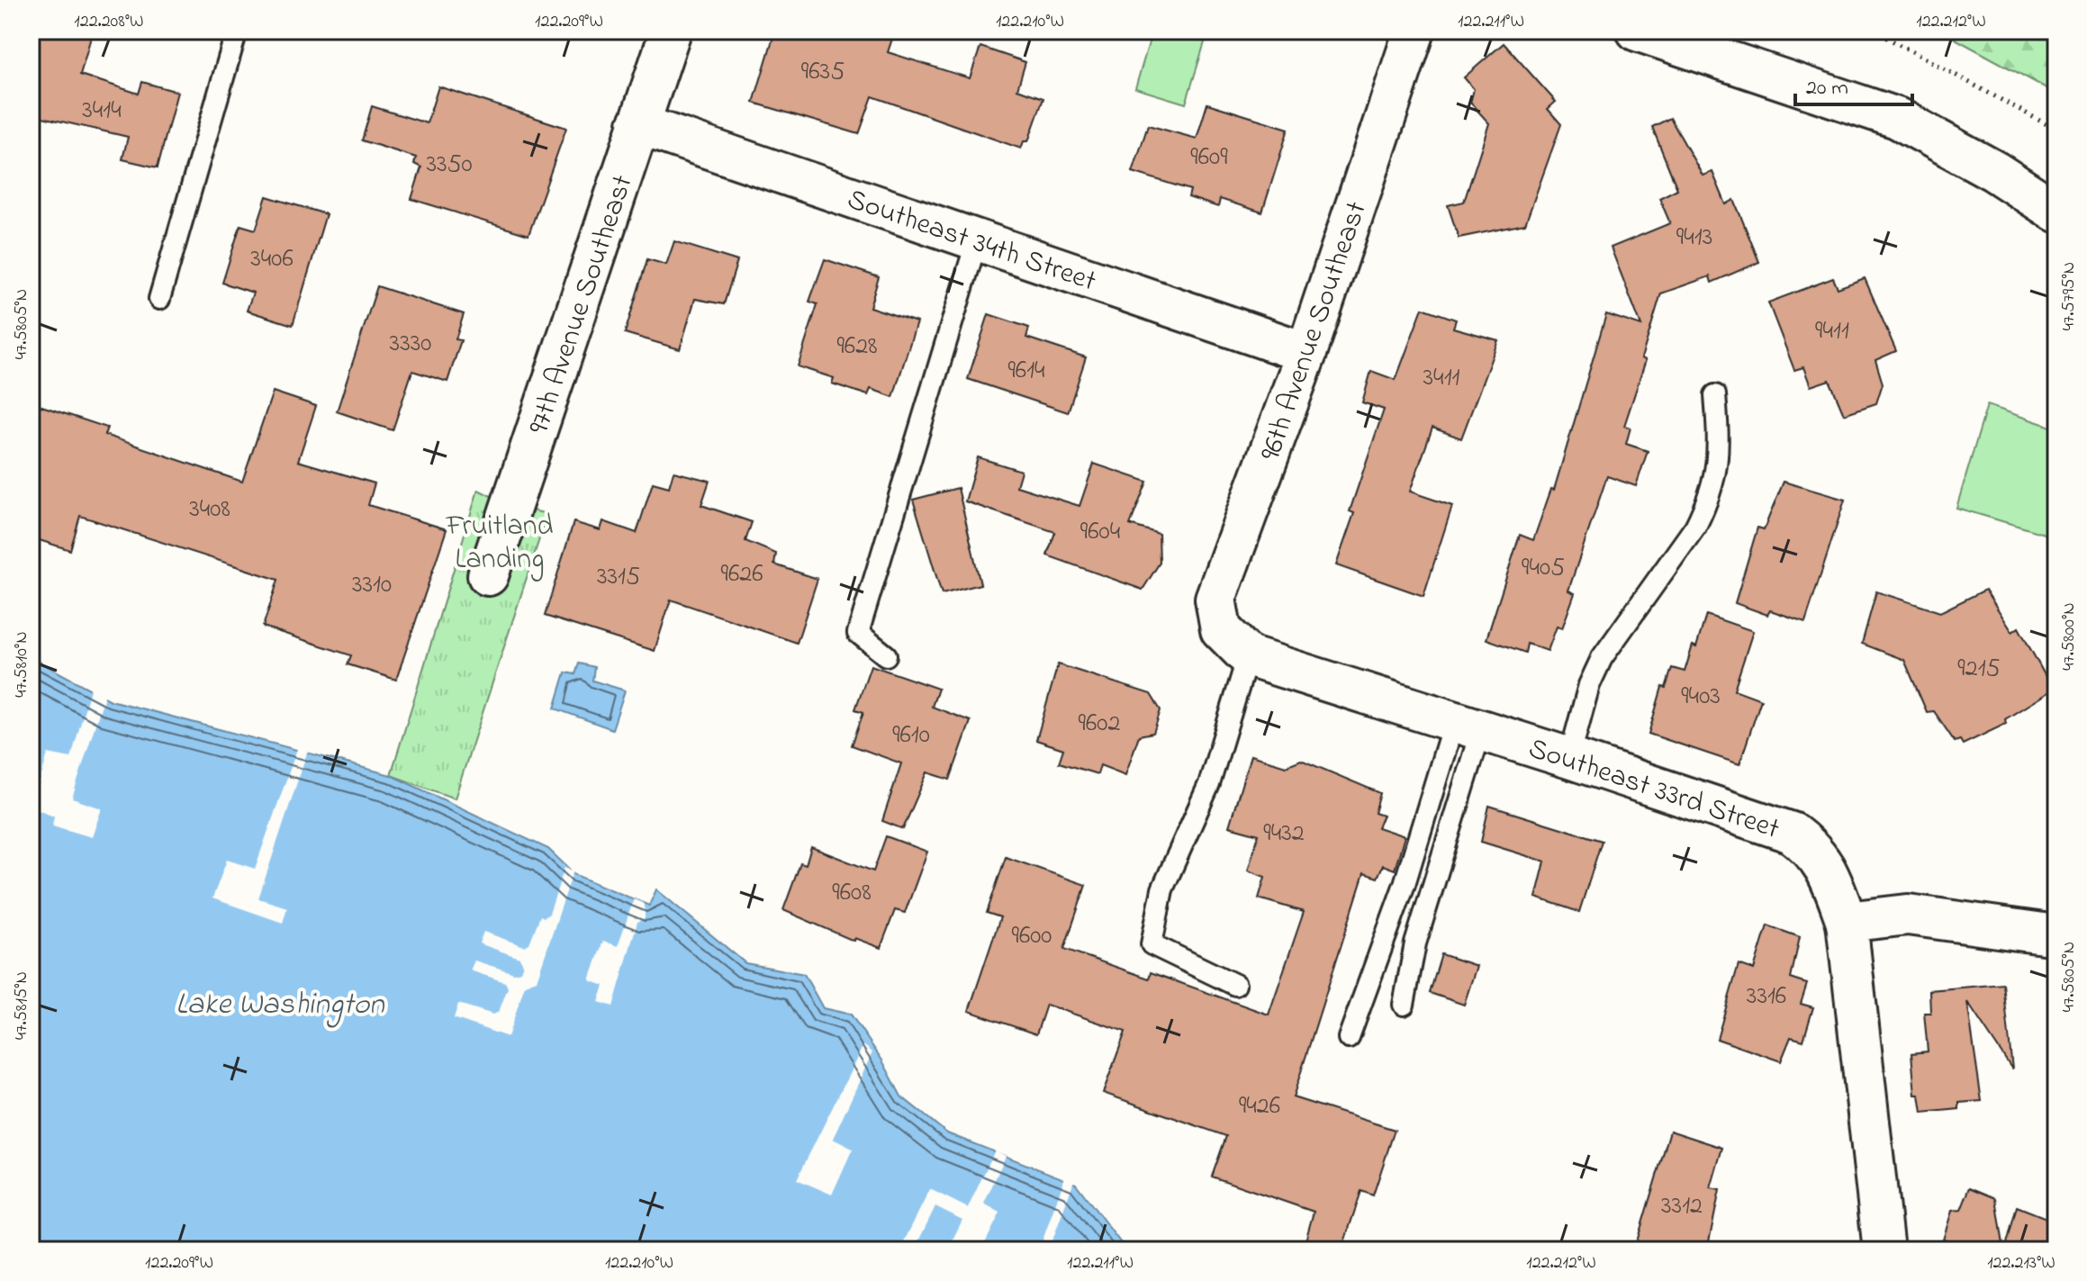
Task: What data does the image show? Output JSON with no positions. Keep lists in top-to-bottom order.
{
  "streets": {
    "street": [
      "Southeast 34th Street",
      "97th Avenue Southeast",
      "96th Avenue Southeast",
      "Southeast 33rd Street"
    ]
  },
  "crossings": [
    ["Southeast 34th Street", "97th Avenue Southeast"],
    ["Southeast 34th Street", "96th Avenue Southeast"],
    ["96th Avenue Southeast", "Southeast 33rd Street"]
  ],
  "water": ["Lake Washington"],
  "parks": ["Fruitland Landing"],
  "house_numbers": [
    "9635",
    "3414",
    "9609",
    "3350",
    "9413",
    "3406",
    "9411",
    "3330",
    "9628",
    "9614",
    "3411",
    "3408",
    "9604",
    "9405",
    "9626",
    "3315",
    "3310",
    "9215",
    "9403",
    "9602",
    "9610",
    "9432",
    "9608",
    "9600",
    "3316",
    "9426",
    "3312"
  ],
  "scale_bar": "20 m",
  "coordinates": [
    "122.208°W",
    "122.209°W",
    "122.210°W",
    "122.211°W",
    "122.212°W",
    "47.5795°N",
    "47.5805°N",
    "47.5800°N",
    "47.5810°N",
    "47.5815°N",
    "122.213°W"
  ]
}
